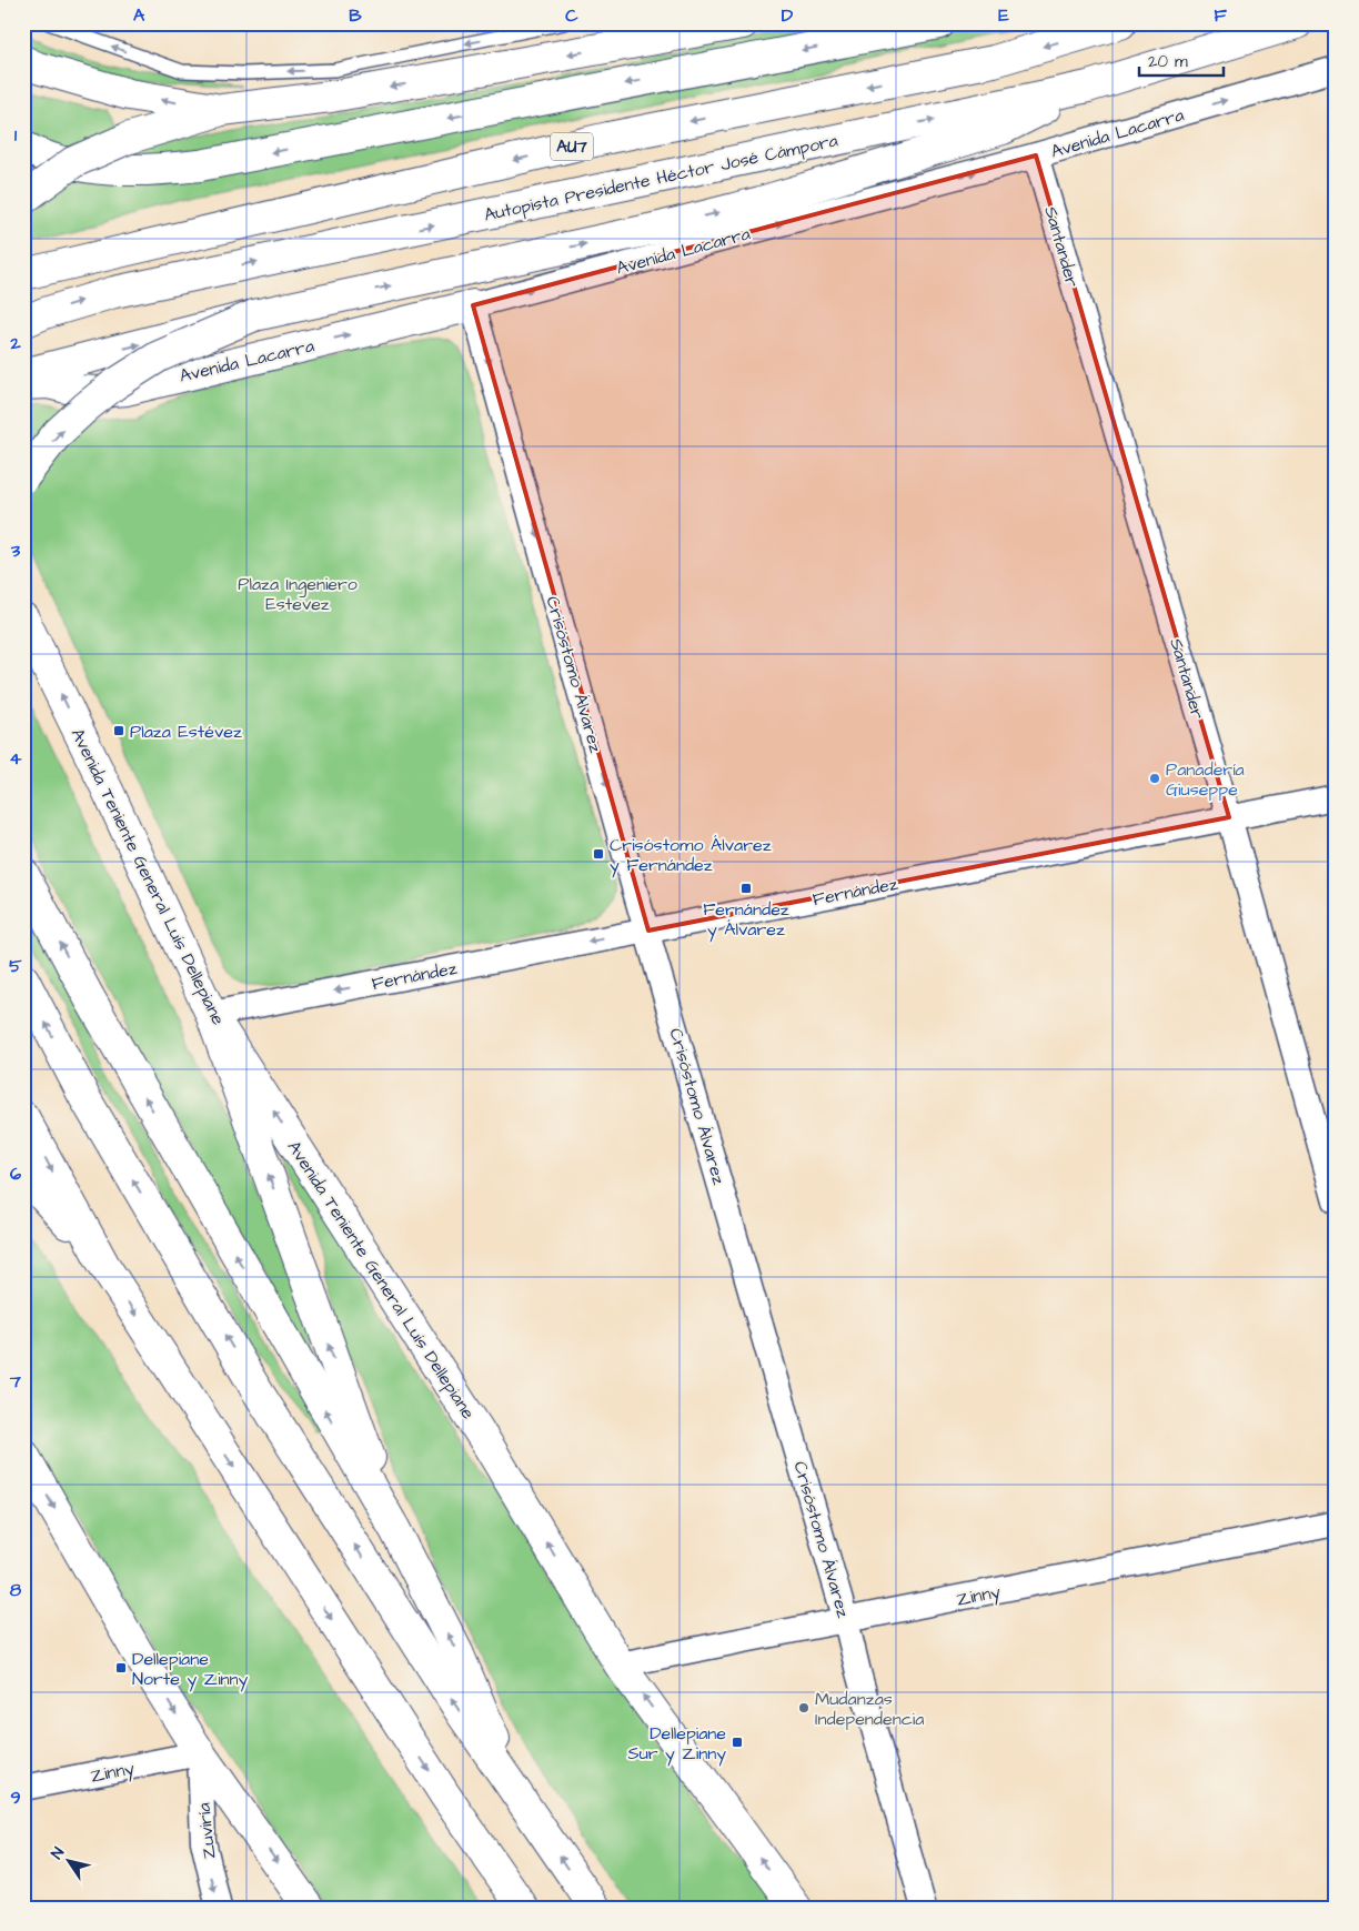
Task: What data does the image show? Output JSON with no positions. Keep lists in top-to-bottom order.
{
  "streets": {
    "main road": [
      "Avenida Lacarra",
      "AU7",
      "Autopista Presidente Héctor José Cámpora",
      "Avenida Teniente General Luís Dellepiane"
    ],
    "street": [
      "Santander",
      "Crisóstomo Álvarez",
      "Fernández",
      "Zinny",
      "Zuviría"
    ]
  },
  "crossings": [
    ["Avenida Lacarra", "Santander"],
    ["Avenida Lacarra", "Crisóstomo Álvarez"],
    ["Santander", "Fernández"],
    ["Crisóstomo Álvarez", "Fernández"],
    ["Crisóstomo Álvarez", "Zinny"],
    ["Avenida Teniente General Luís Dellepiane", "Fernández"],
    ["Avenida Teniente General Luís Dellepiane", "Zinny"],
    ["Zinny", "Zuviría"]
  ],
  "one_way": [
    "Avenida Lacarra",
    "Crisóstomo Álvarez",
    "Fernández",
    "Zuviría"
  ],
  "parks": ["Plaza Ingeniero Estevez"],
  "places": {
    "transit": [
      "Plaza Estévez",
      "Crisóstomo Álvarez y Fernández",
      "Fernández y Álvarez",
      "Dellepiane Norte y Zinny",
      "Dellepiane Sur y Zinny"
    ],
    "other": ["Panadería Giuseppe", "Mudanzas Independencia"]
  },
  "scale_bar": "20 m",
  "north": "top left",
  "grid": {
    "columns": [
      "A",
      "B",
      "C",
      "D",
      "E",
      "F"
    ],
    "rows": [
      "1",
      "2",
      "3",
      "4",
      "5",
      "6",
      "7",
      "8",
      "9"
    ]
  }
}
